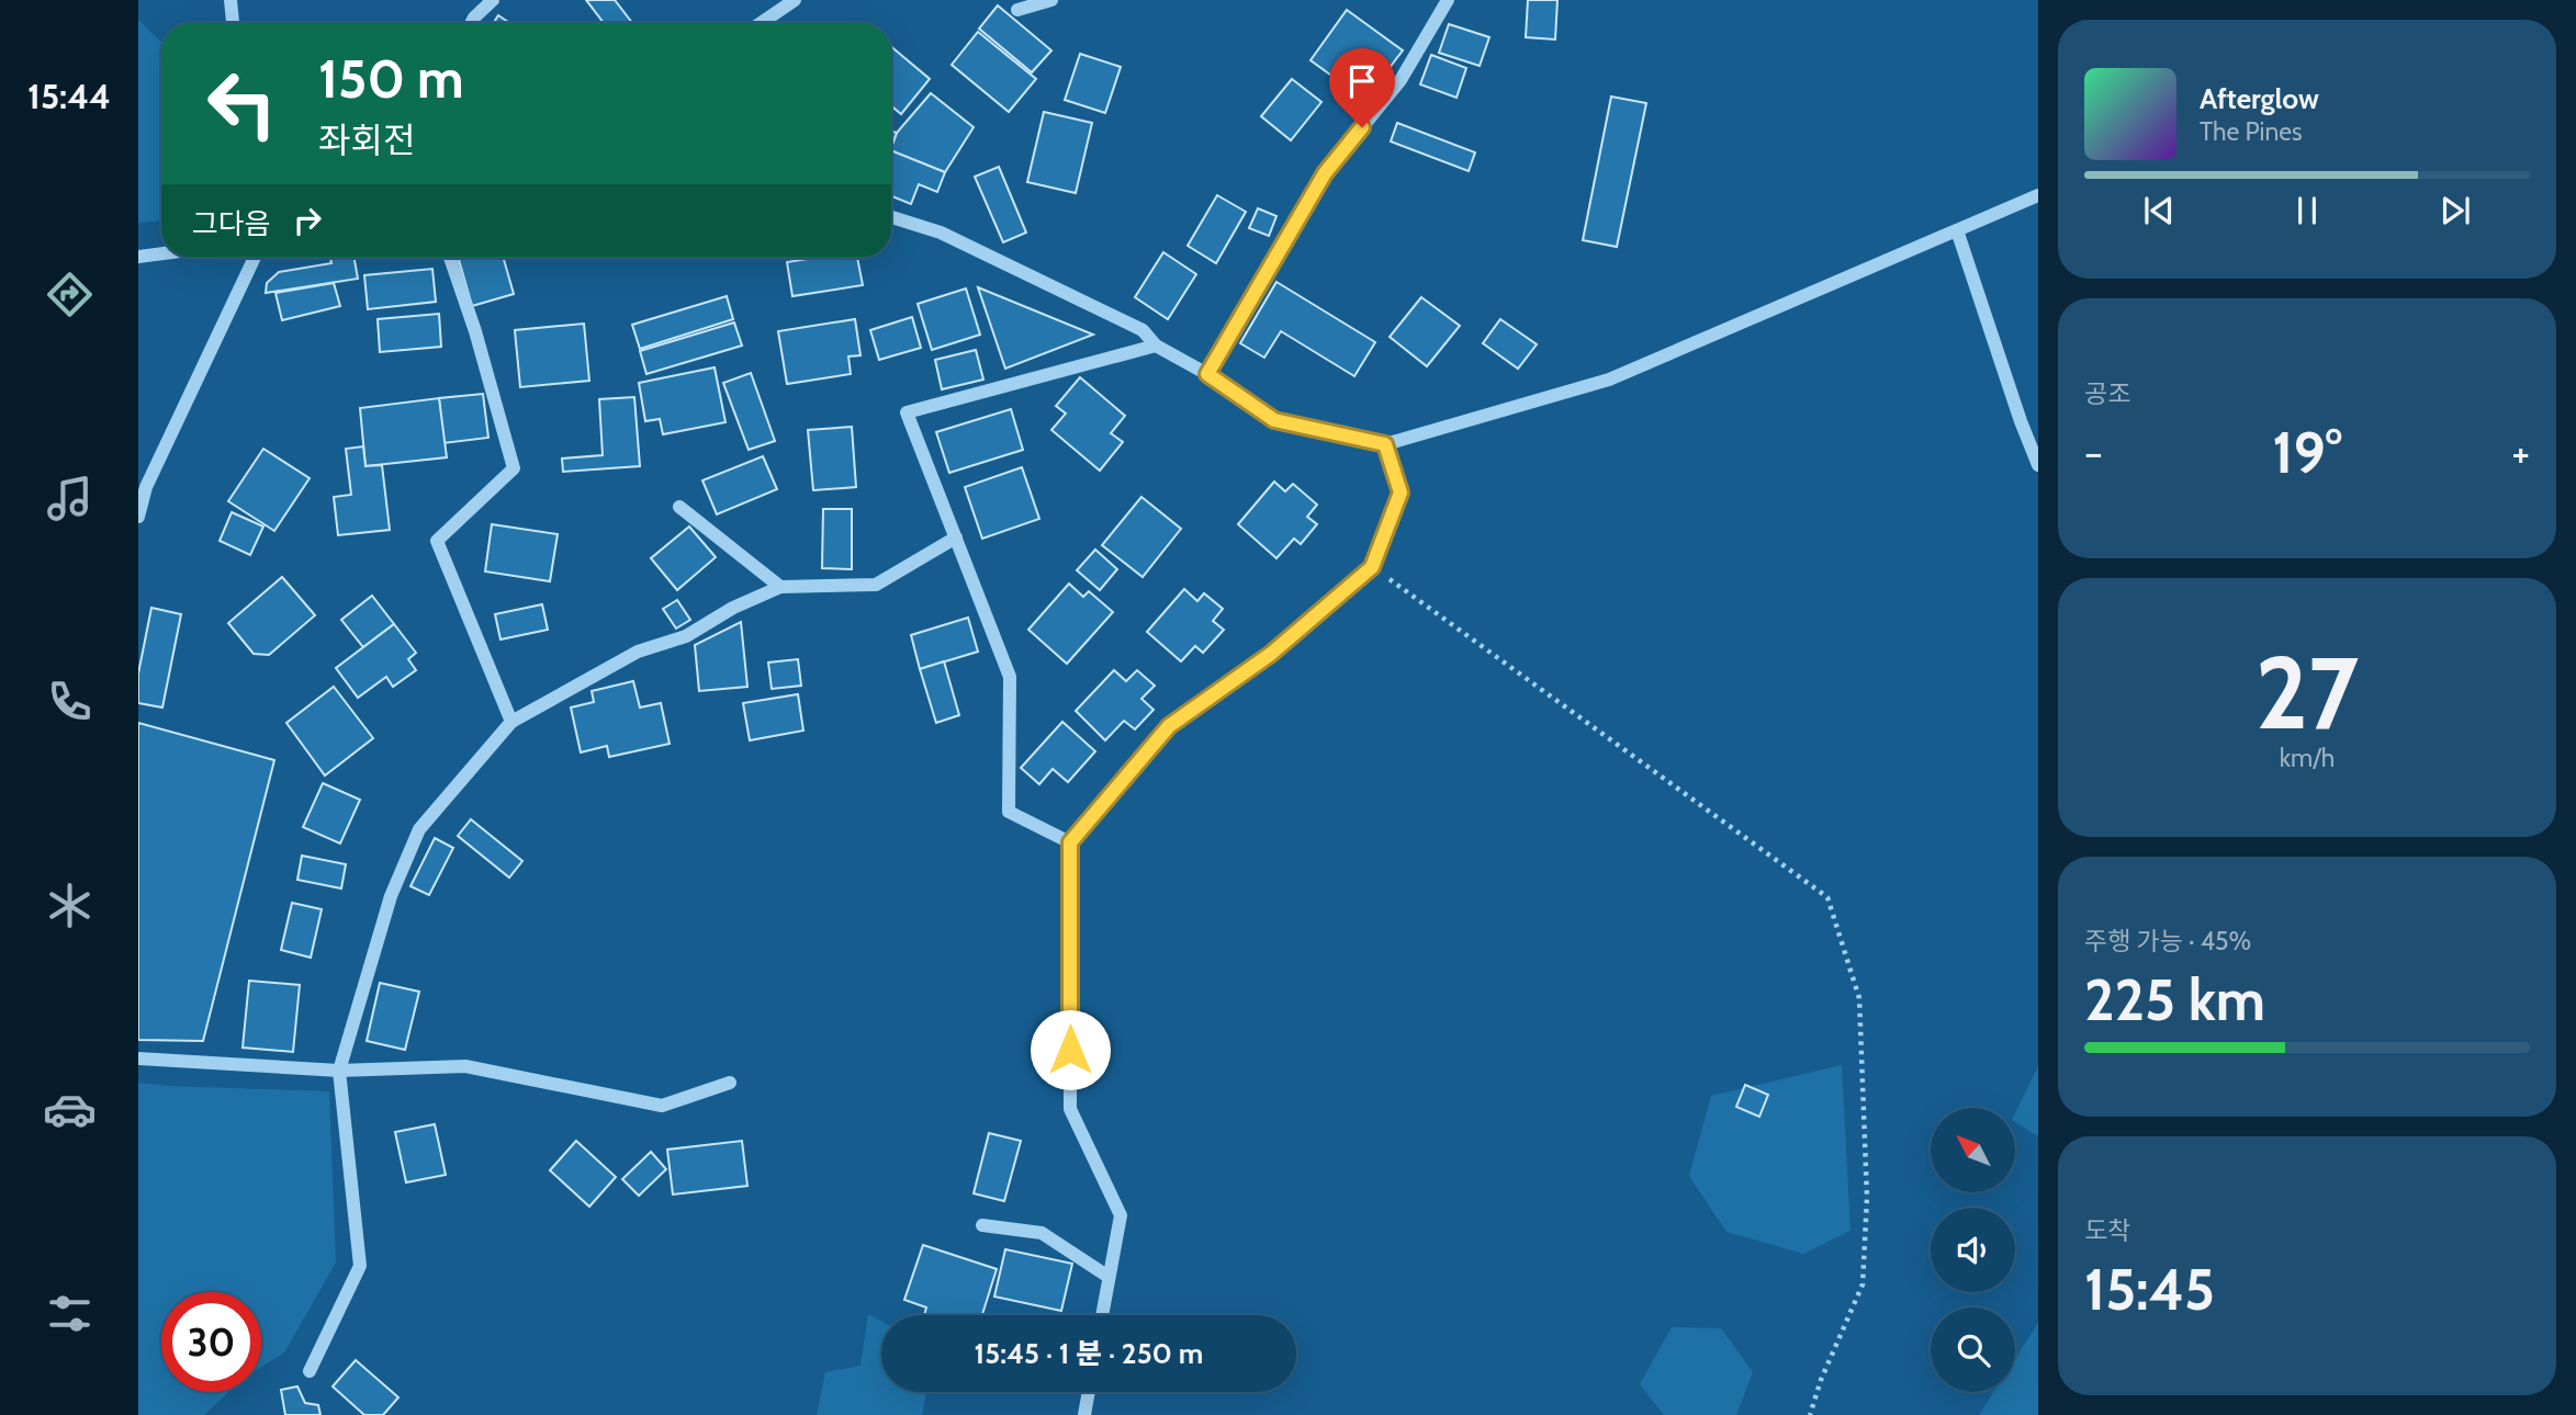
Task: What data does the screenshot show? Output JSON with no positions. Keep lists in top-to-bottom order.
{
  "north": "top left",
  "page": {
    "tabs": "15:44",
    "turn": ["150 m", "좌회전"],
    "song": ["Afterglow", "The Pines"],
    "then": "그다음",
    "tile": [
      "공조",
      ["27", "km/h"],
      ["주행 가능 · 45%", "225 km"],
      ["도착", "15:45"]
    ],
    "heat": ["−", "19°", "+"],
    "limit": "30",
    "trip": "15:45 · 1 분 · 250 m"
  }
}
